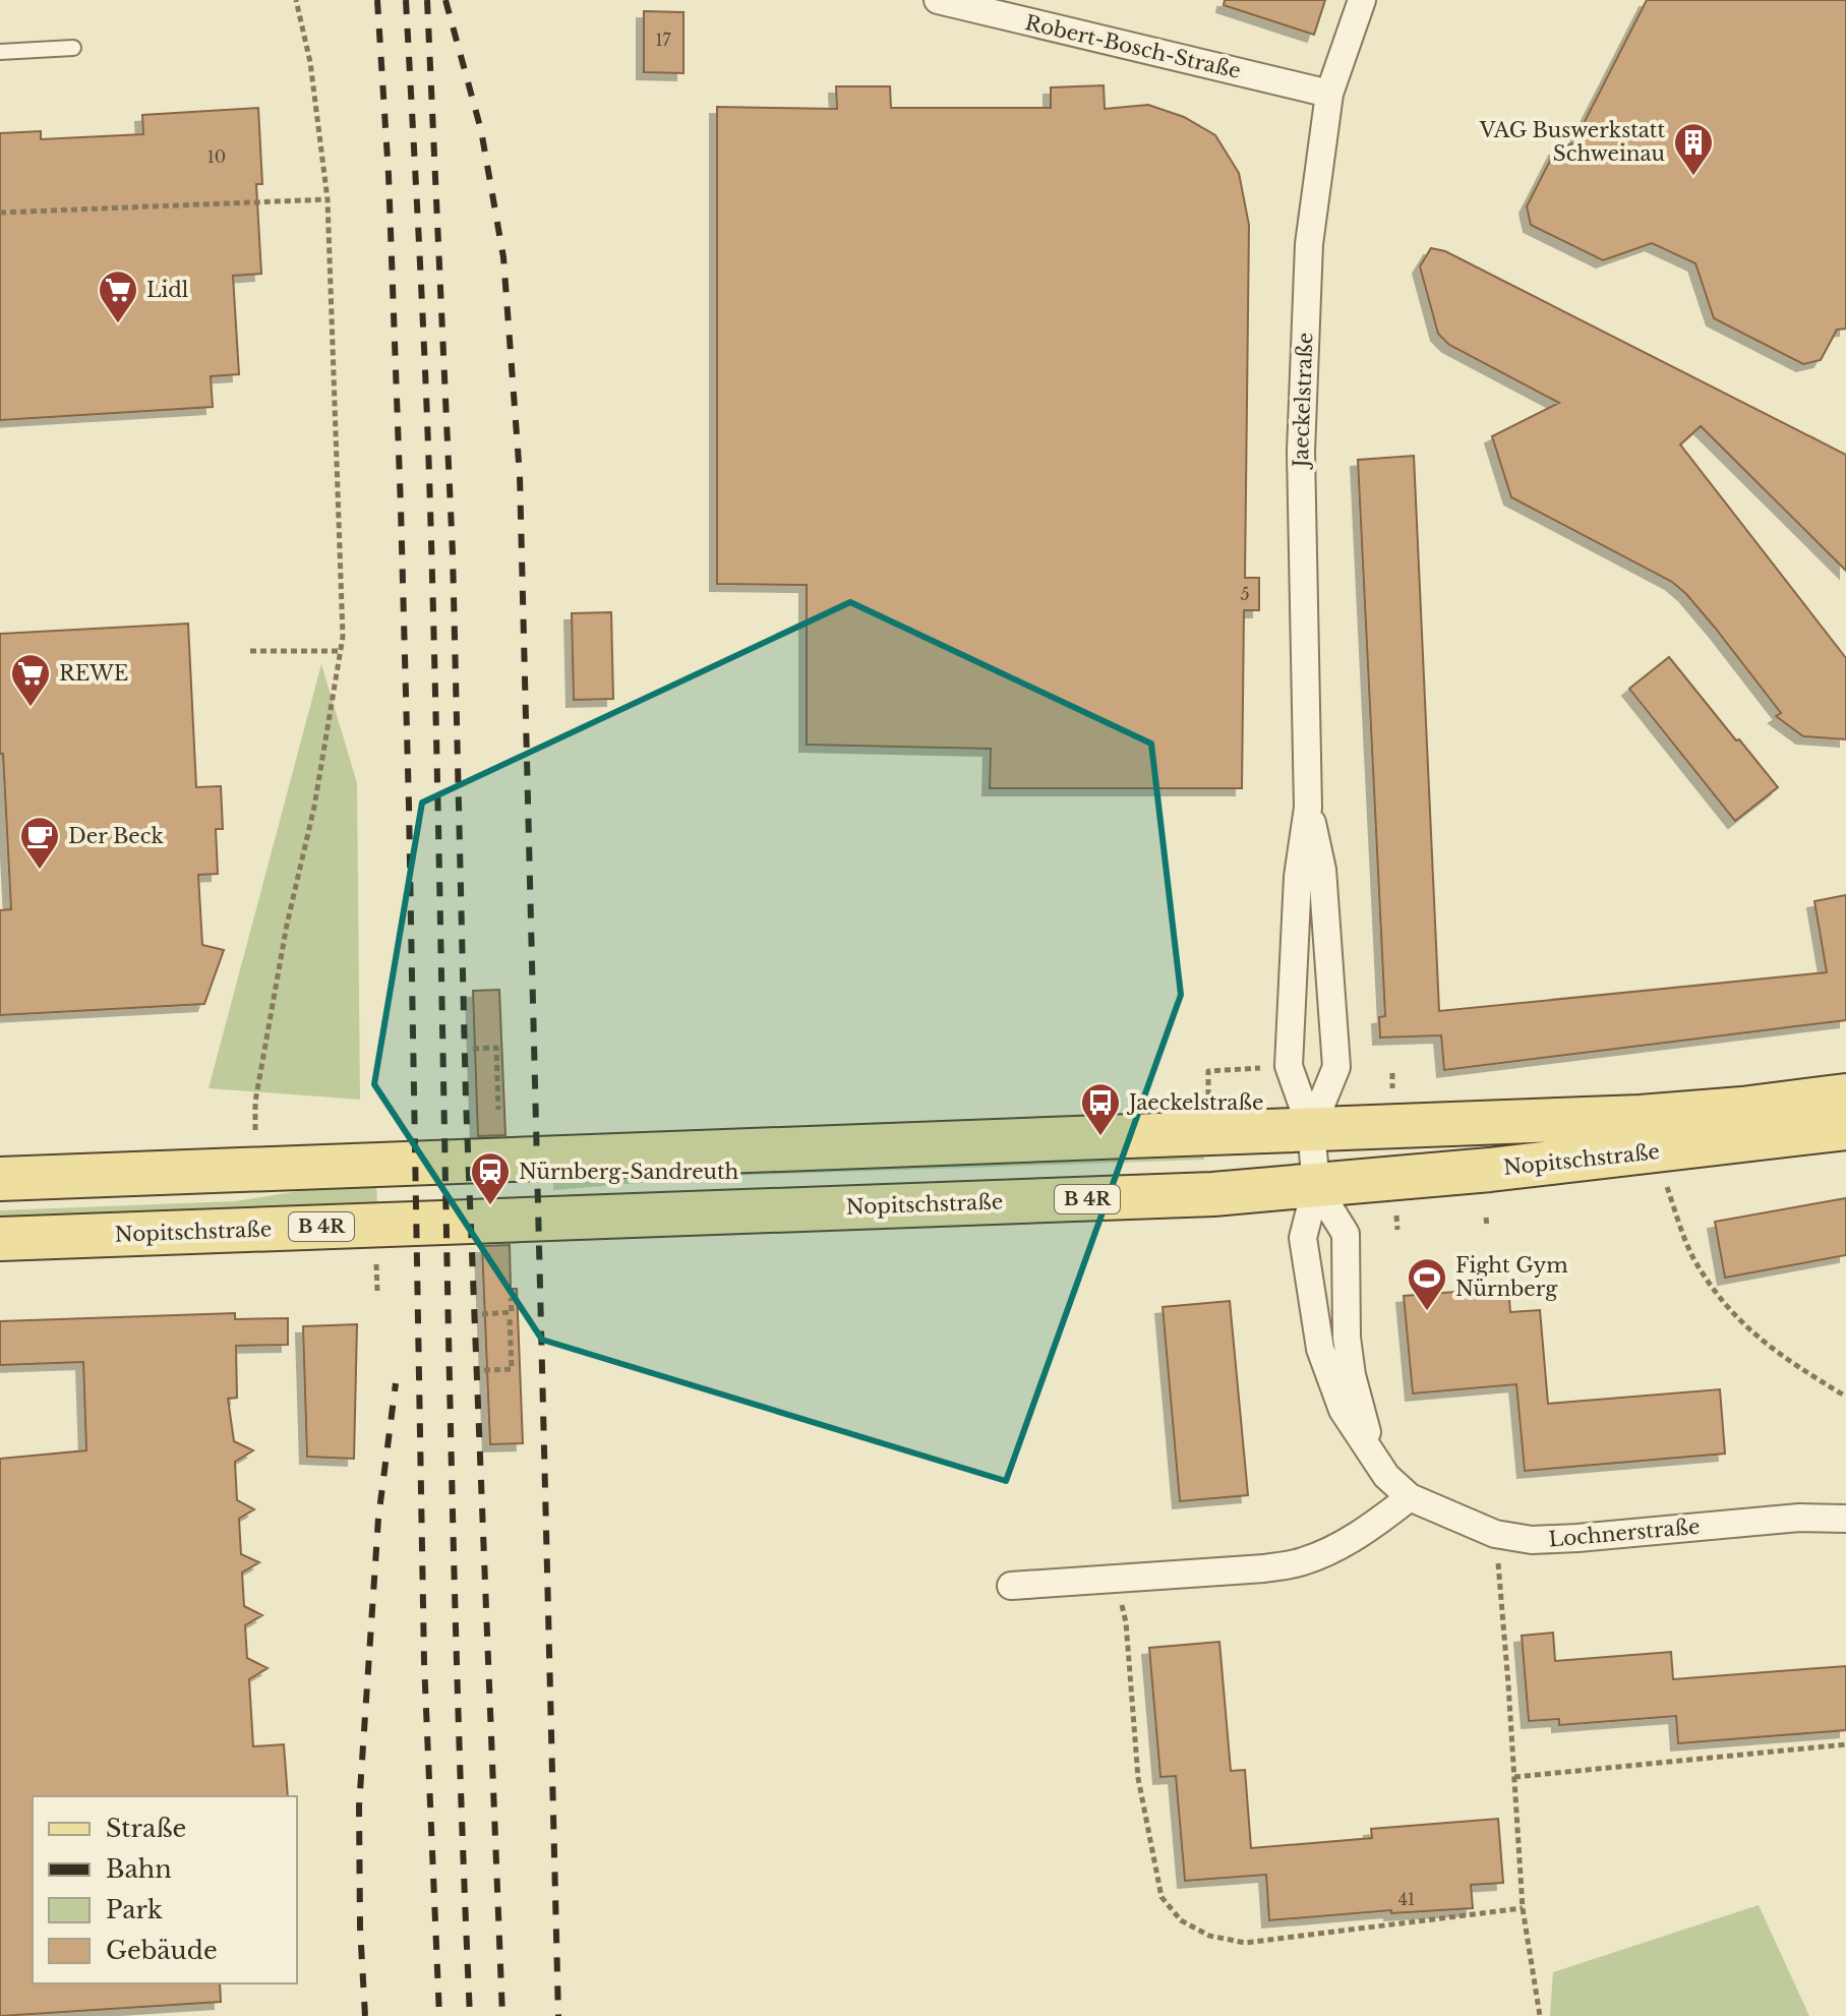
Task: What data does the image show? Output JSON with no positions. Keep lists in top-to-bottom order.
{
  "streets": {
    "main road": ["Nopitschstraße", "B 4R"],
    "street": ["Robert-Bosch-Straße", "Jaeckelstraße", "Lochnerstraße"]
  },
  "crossings": [
    ["Robert-Bosch-Straße", "Jaeckelstraße"],
    ["Jaeckelstraße", "Nopitschstraße"],
    ["Jaeckelstraße", "Lochnerstraße"],
    ["Nopitschstraße", "Lochnerstraße"]
  ],
  "places": {
    "building": ["VAG Buswerkstatt Schweinau"],
    "supermarket": ["Lidl", "REWE"],
    "cafe": ["Der Beck"],
    "bus stop": ["Jaeckelstraße"],
    "station": ["Nürnberg-Sandreuth"],
    "sports": ["Fight Gym Nürnberg"]
  },
  "house_numbers": [
    "17",
    "10",
    "5",
    "41"
  ],
  "legend": [
    "Straße",
    "Bahn",
    "Park",
    "Gebäude"
  ]
}
